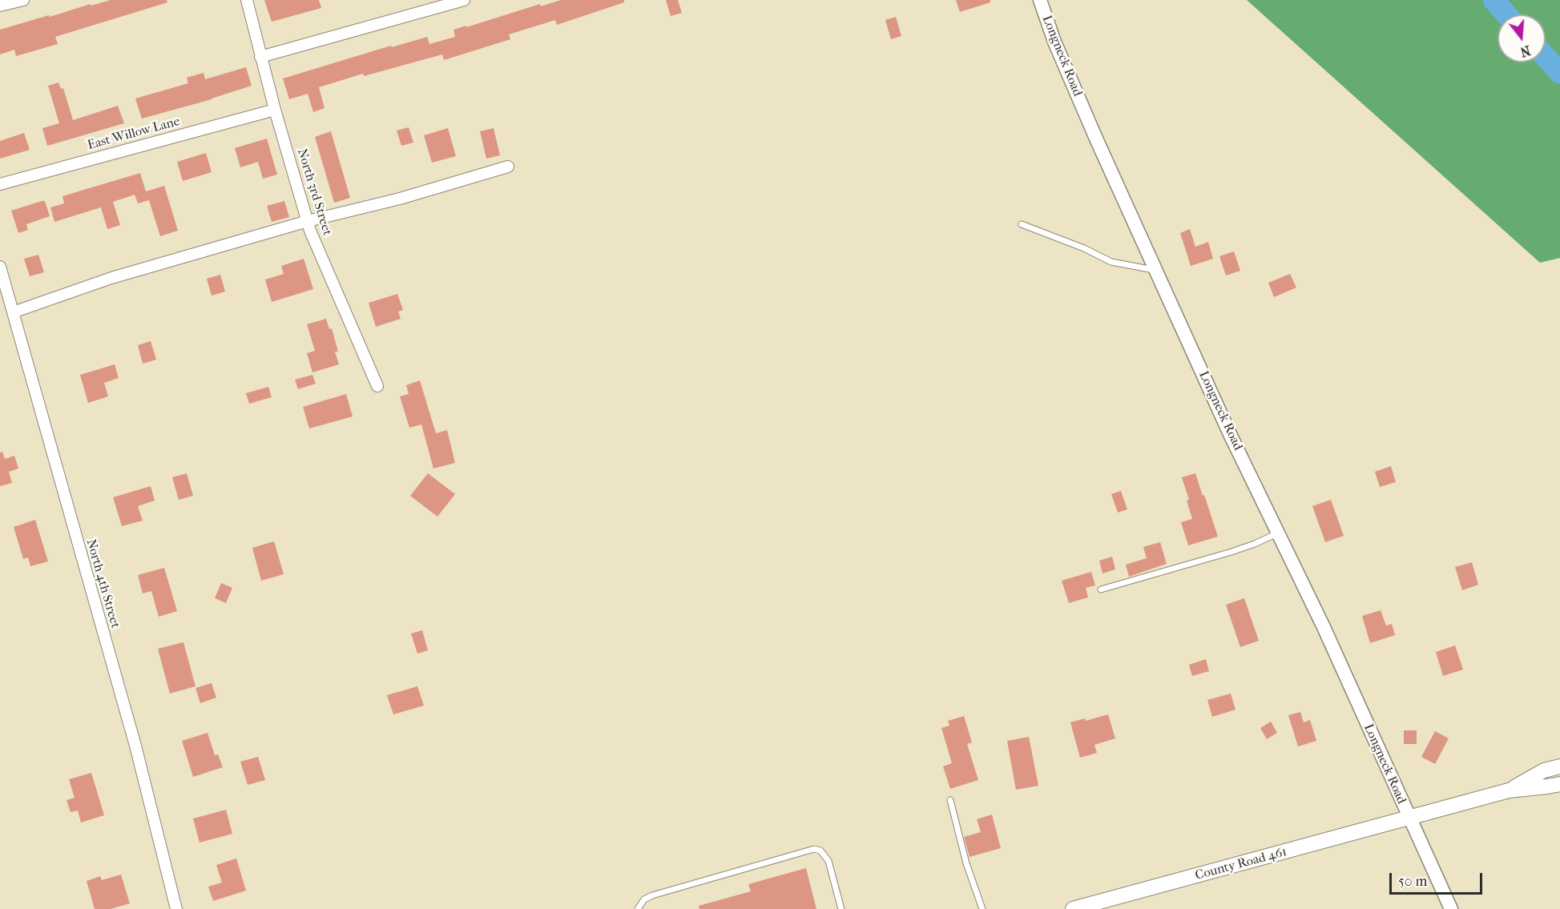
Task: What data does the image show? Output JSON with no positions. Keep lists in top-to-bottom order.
{
  "streets": {
    "main road": ["County Road 461"],
    "street": [
      "Longneck Road",
      "East Willow Lane",
      "North 3rd Street",
      "North 4th Street"
    ]
  },
  "crossings": [
    ["Longneck Road", "County Road 461"],
    ["East Willow Lane", "North 3rd Street"]
  ],
  "scale_bar": "50 m",
  "north": "bottom"
}
